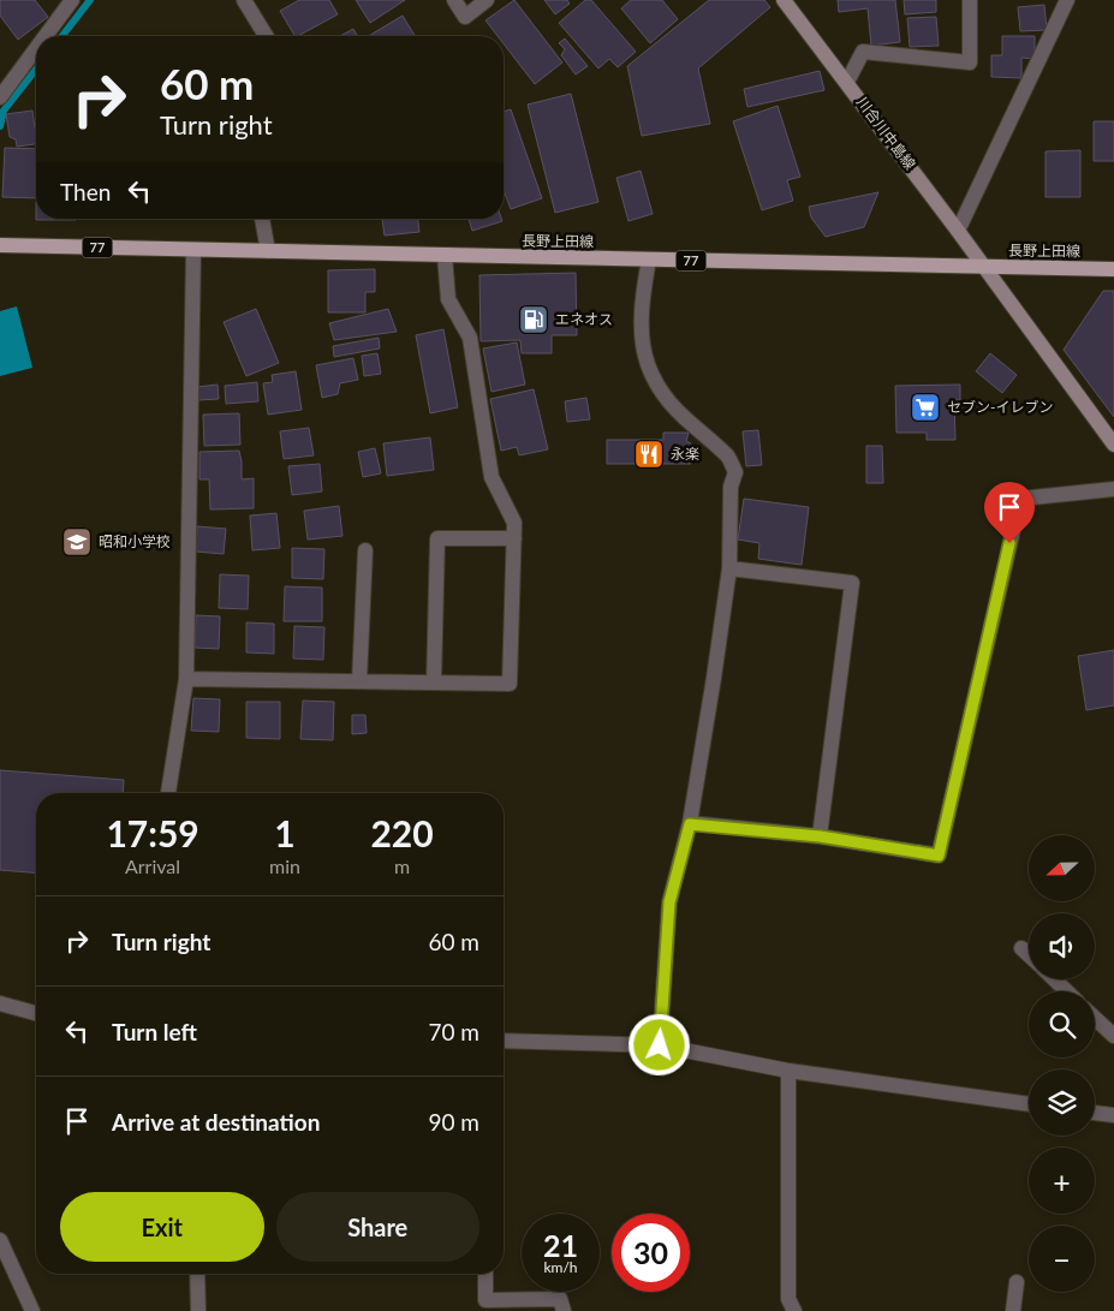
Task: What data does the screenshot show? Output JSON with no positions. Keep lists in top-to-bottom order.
{
  "streets": {
    "main road": ["川合川中島線", "長野上田線", "77"]
  },
  "crossings": [
    ["川合川中島線", "長野上田線"]
  ],
  "places": {
    "fuel station": ["エネオス"],
    "supermarket": ["セブン-イレブン"],
    "restaurant": ["永楽"],
    "school or university": ["昭和小学校"]
  },
  "north": "left",
  "page": {
    "turn": ["60 m", "Turn right"],
    "then": "Then",
    "eta": [
      "17:59",
      "Arrival",
      "1",
      "min",
      "220",
      "m"
    ],
    "map_buttons": ["+", "−"],
    "list": [
      {
        "name": "Turn right",
        "value": "60 m"
      },
      {
        "name": "Turn left",
        "value": "70 m"
      },
      {
        "name": "Arrive at destination",
        "value": "90 m"
      }
    ],
    "buttons": ["Exit", "Share"],
    "speed": "21 km/h",
    "limit": "30"
  }
}
